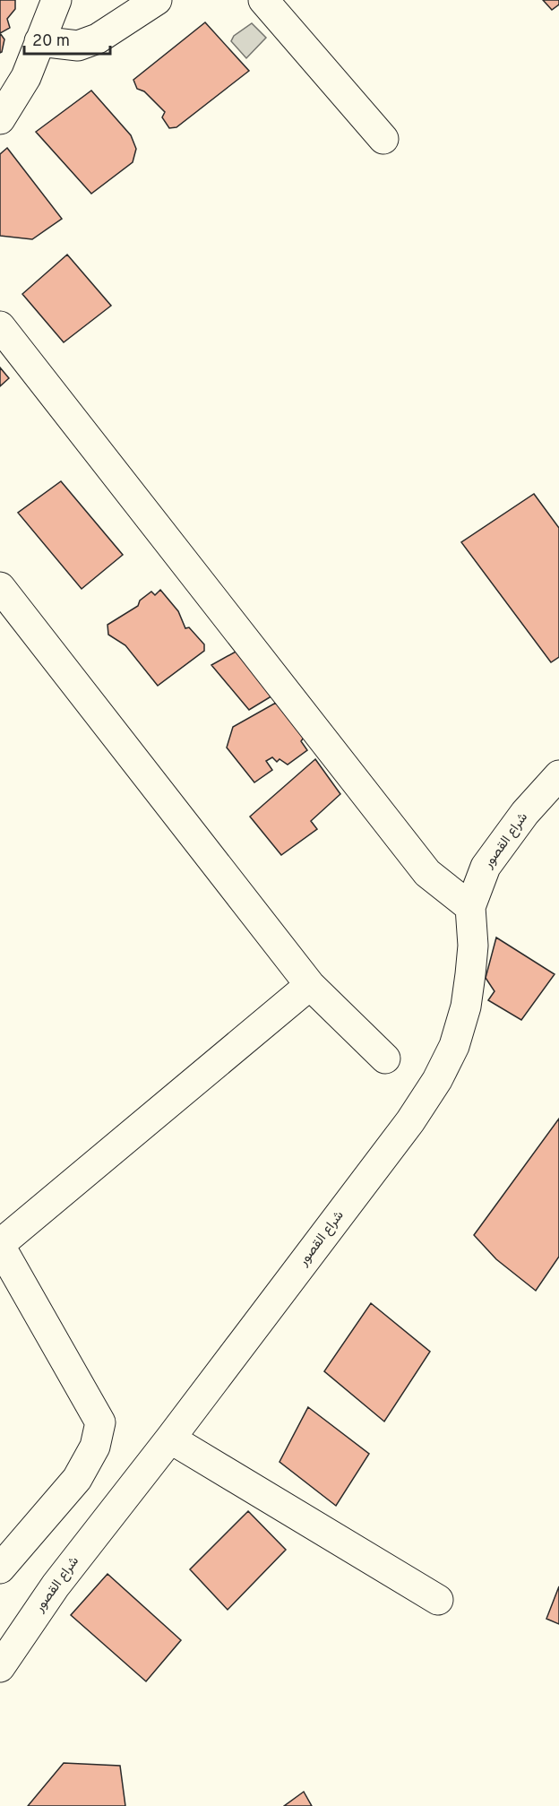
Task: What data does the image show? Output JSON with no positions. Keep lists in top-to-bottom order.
{
  "streets": {
    "street": ["شراع القصور"]
  },
  "scale_bar": "20 m"
}
